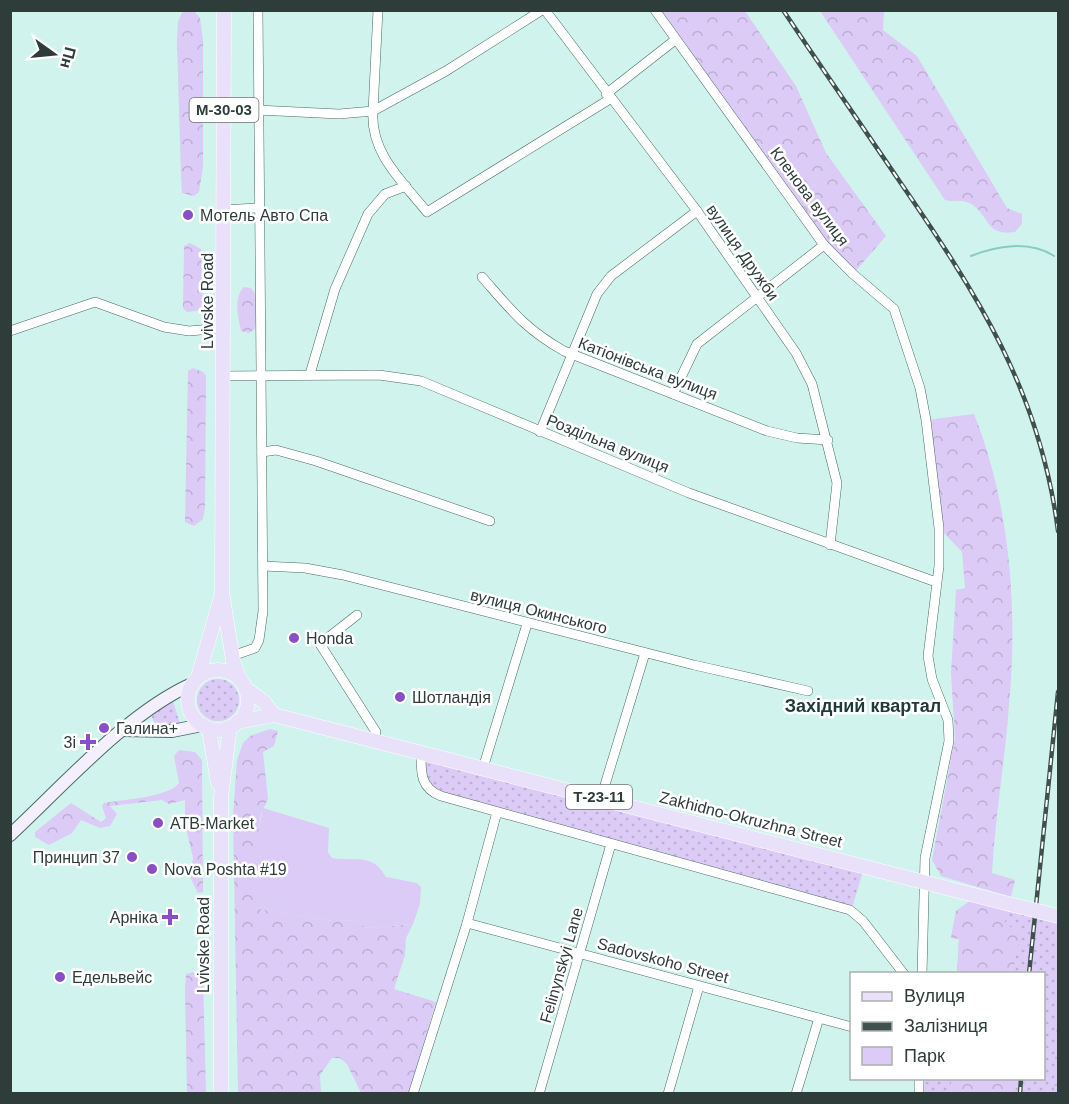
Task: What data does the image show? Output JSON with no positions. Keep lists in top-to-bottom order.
{
  "streets": {
    "main road": [
      "М-30-03",
      "Lvivske Road",
      "Т-23-11",
      "Zakhidno-Okruzhna Street"
    ],
    "street": [
      "Кленова вулиця",
      "вулиця Дружби",
      "Катіонівська вулиця",
      "Роздільна вулиця",
      "вулиця Окинського",
      "Sadovskoho Street",
      "Felinynskyi Lane"
    ]
  },
  "crossings": [
    ["Кленова вулиця", "Роздільна вулиця"],
    ["Кленова вулиця", "Zakhidno-Okruzhna Street"],
    ["вулиця Дружби", "Катіонівська вулиця"],
    ["вулиця Дружби", "Роздільна вулиця"],
    ["Lvivske Road", "Роздільна вулиця"],
    ["Lvivske Road", "Т-23-11"],
    ["Lvivske Road", "Zakhidno-Okruzhna Street"],
    ["Т-23-11", "Zakhidno-Okruzhna Street"],
    ["Sadovskoho Street", "Felinynskyi Lane"]
  ],
  "districts": ["Західний квартал"],
  "places": {
    "other": [
      "Мотель Авто Спа",
      "Honda",
      "Шотландія",
      "Галина+",
      "ATB-Market",
      "Принцип 37",
      "Nova Poshta #19",
      "Едельвейс"
    ],
    "health": ["3i", "Арніка"]
  },
  "legend": ["Вулиця", "Залізниця", "Парк"],
  "north": "right"
}
